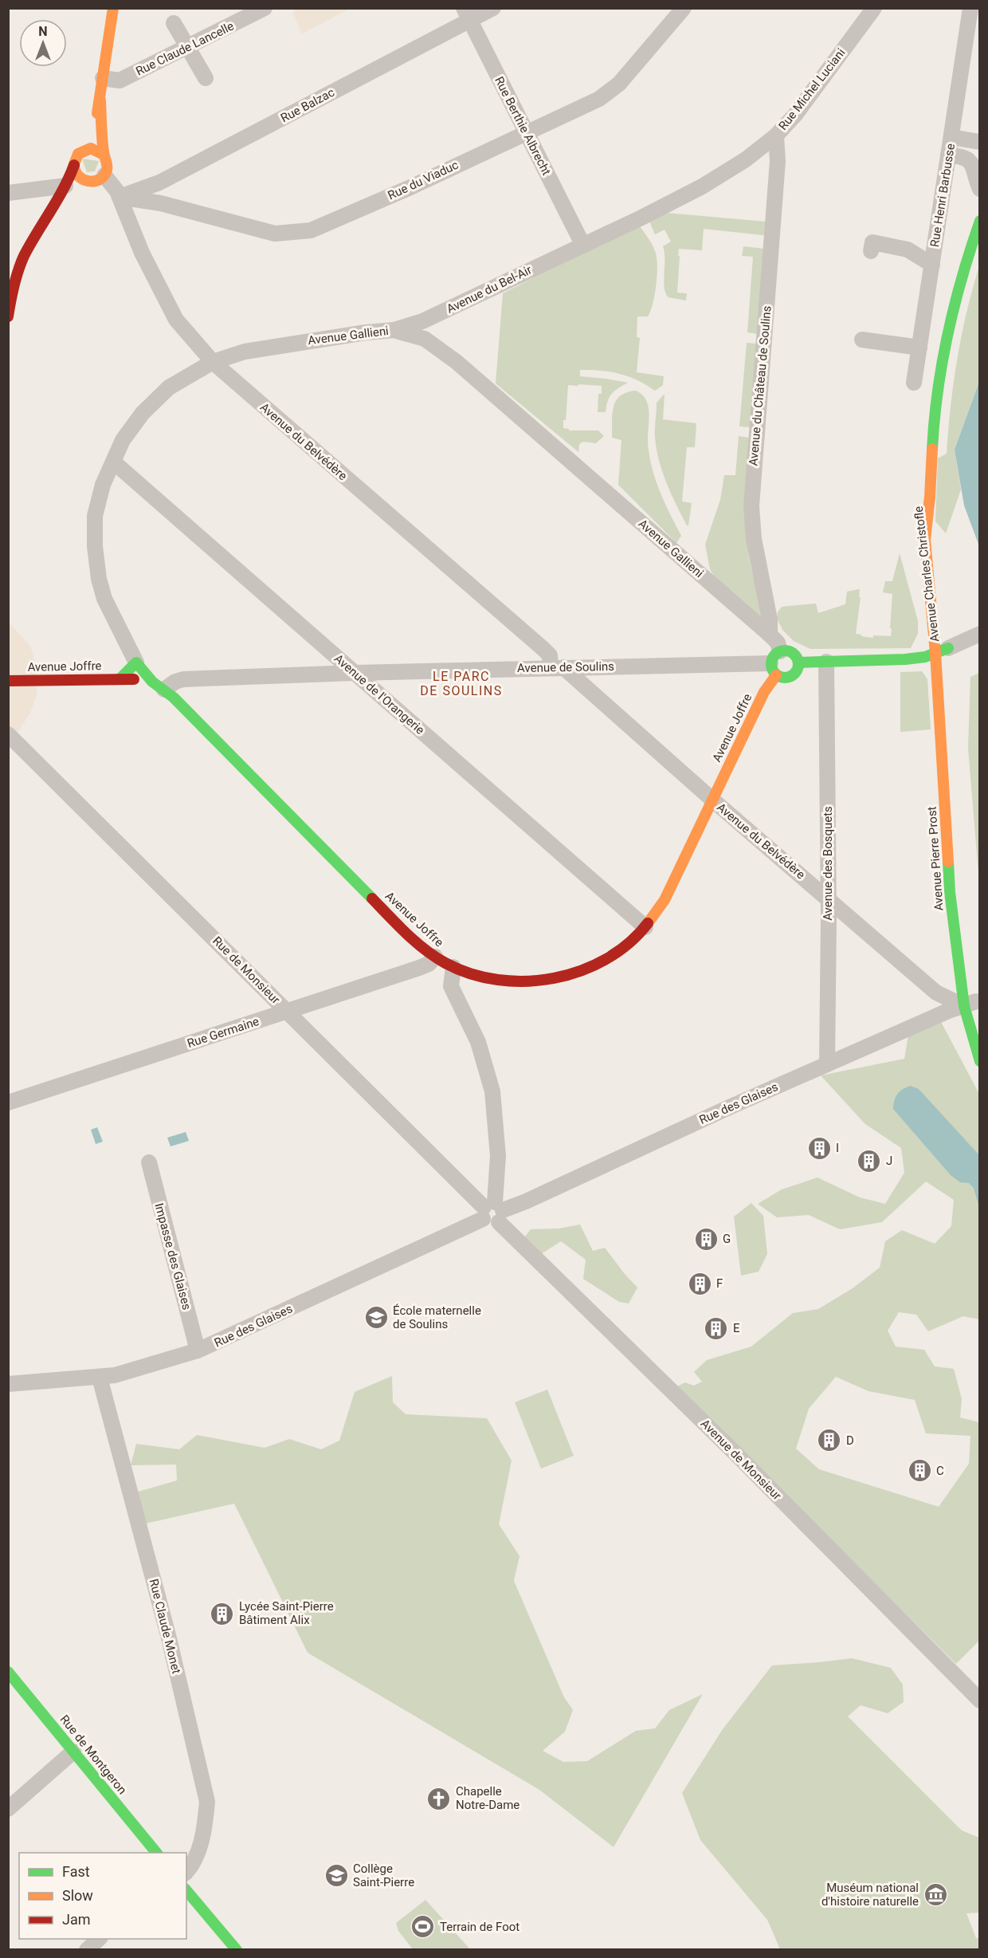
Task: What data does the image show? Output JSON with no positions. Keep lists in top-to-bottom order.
{
  "streets": {
    "street": [
      "Rue Claude Lancelle",
      "Rue Michel Luciani",
      "Rue Balzac",
      "Rue Berthie Albrecht",
      "Rue du Viaduc",
      "Rue Henri Barbusse",
      "Avenue du Bel-Air",
      "Avenue Gallieni",
      "Avenue du Château de Soulins",
      "Avenue du Belvédère",
      "Avenue Charles Christofle",
      "Avenue Joffre",
      "Avenue de Soulins",
      "Avenue de l'Orangerie",
      "Avenue Pierre Prost",
      "Avenue des Bosquets",
      "Rue de Monsieur",
      "Rue Germaine",
      "Rue des Glaises",
      "Impasse des Glaises",
      "Avenue de Monsieur",
      "Rue Claude Monet",
      "Rue de Montgeron"
    ]
  },
  "crossings": [
    ["Rue Michel Luciani", "Rue Berthie Albrecht"],
    ["Rue Michel Luciani", "Avenue du Bel-Air"],
    ["Rue Michel Luciani", "Avenue du Château de Soulins"],
    ["Rue Balzac", "Rue Berthie Albrecht"],
    ["Rue Balzac", "Rue du Viaduc"],
    ["Rue Balzac", "Avenue du Belvédère"],
    ["Rue Berthie Albrecht", "Rue du Viaduc"],
    ["Rue Berthie Albrecht", "Avenue du Bel-Air"],
    ["Rue du Viaduc", "Avenue du Belvédère"],
    ["Avenue du Bel-Air", "Avenue Gallieni"],
    ["Avenue Gallieni", "Avenue du Château de Soulins"],
    ["Avenue Gallieni", "Avenue du Belvédère"],
    ["Avenue Gallieni", "Avenue Joffre"],
    ["Avenue Gallieni", "Avenue de Soulins"],
    ["Avenue Gallieni", "Avenue de l'Orangerie"],
    ["Avenue du Belvédère", "Avenue Joffre"],
    ["Avenue du Belvédère", "Avenue de Soulins"],
    ["Avenue du Belvédère", "Avenue Pierre Prost"],
    ["Avenue du Belvédère", "Avenue des Bosquets"],
    ["Avenue du Belvédère", "Rue des Glaises"],
    ["Avenue Charles Christofle", "Avenue Pierre Prost"],
    ["Avenue Joffre", "Avenue de Soulins"],
    ["Avenue Joffre", "Avenue de l'Orangerie"],
    ["Avenue Joffre", "Rue Germaine"],
    ["Avenue de Soulins", "Avenue de l'Orangerie"],
    ["Avenue Pierre Prost", "Rue des Glaises"],
    ["Avenue des Bosquets", "Rue des Glaises"],
    ["Rue de Monsieur", "Rue Germaine"],
    ["Rue de Monsieur", "Rue des Glaises"],
    ["Rue de Monsieur", "Avenue de Monsieur"],
    ["Rue des Glaises", "Impasse des Glaises"],
    ["Rue des Glaises", "Avenue de Monsieur"],
    ["Rue des Glaises", "Rue Claude Monet"]
  ],
  "districts": ["LE PARC DE SOULINS"],
  "places": {
    "building": [
      "I",
      "J",
      "G",
      "F",
      "E",
      "D",
      "C",
      "Lycée Saint-Pierre Bâtiment Alix"
    ],
    "school or university": ["École maternelle de Soulins", "Collège Saint-Pierre"],
    "church": ["Chapelle Notre-Dame"],
    "museum": ["Muséum national d'histoire naturelle"],
    "sports": ["Terrain de Foot"]
  },
  "legend": ["Fast", "Slow", "Jam"],
  "north": "top"
}
